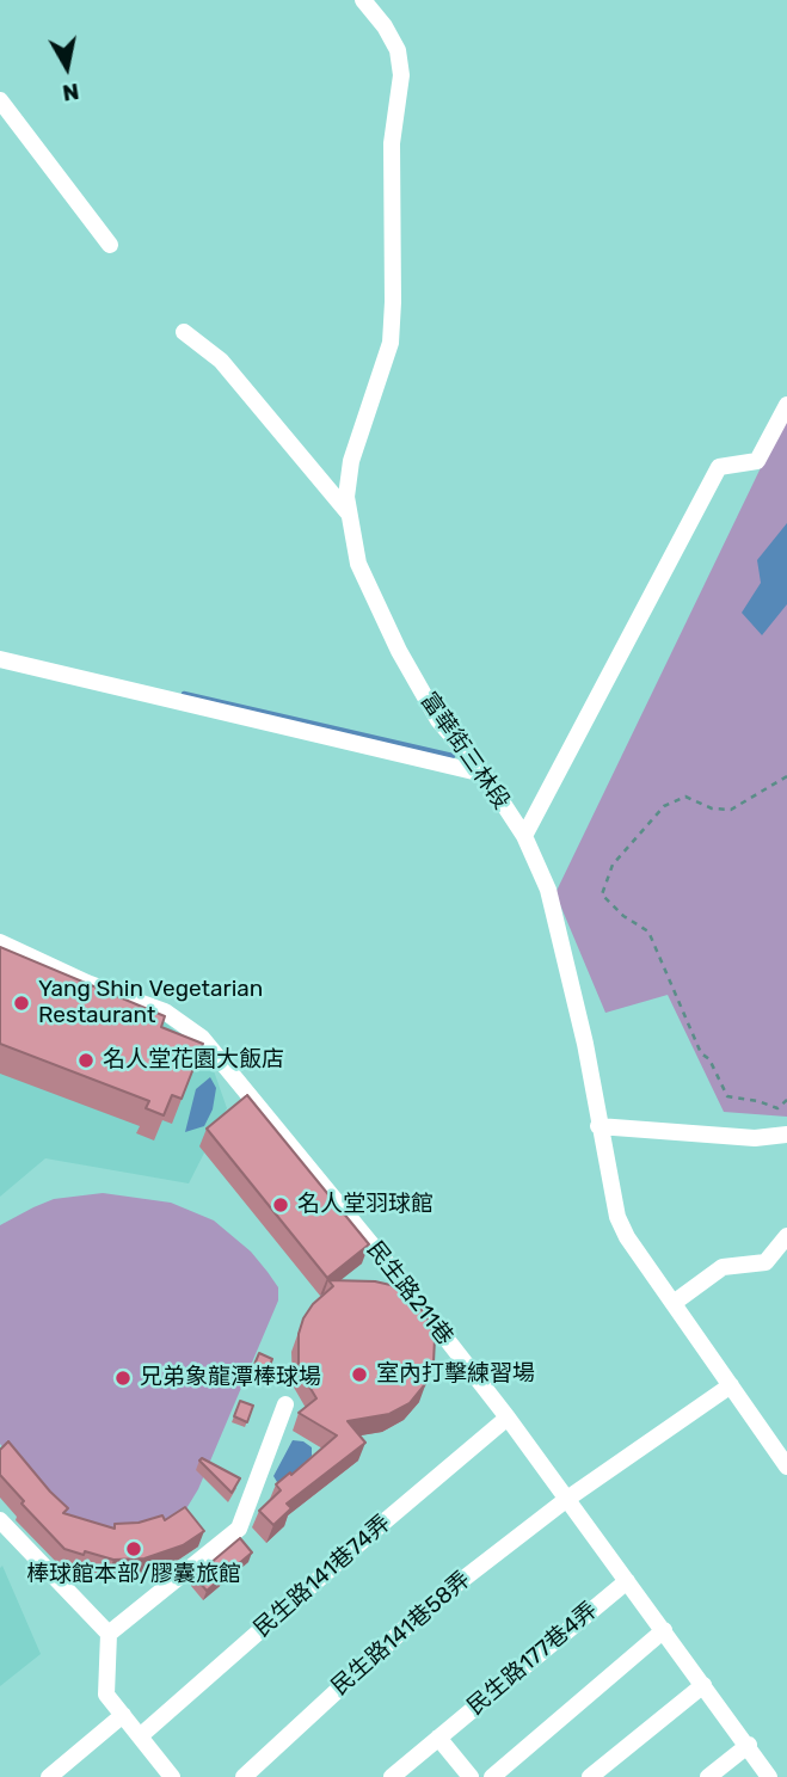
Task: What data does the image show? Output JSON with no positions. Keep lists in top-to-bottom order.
{
  "streets": {
    "street": [
      "富華街三林段",
      "民生路211巷",
      "民生路141巷74弄",
      "民生路141巷58弄",
      "民生路177巷4弄"
    ]
  },
  "crossings": [
    ["富華街三林段", "民生路141巷58弄"],
    ["民生路211巷", "民生路141巷74弄"],
    ["民生路211巷", "民生路141巷58弄"],
    ["民生路211巷", "民生路177巷4弄"]
  ],
  "places": [
    "Yang Shin Vegetarian Restaurant",
    "名人堂花園大飯店",
    "名人堂羽球館",
    "室內打擊練習場",
    "兄弟象龍潭棒球場",
    "棒球館本部/膠囊旅館"
  ],
  "north": "bottom"
}
